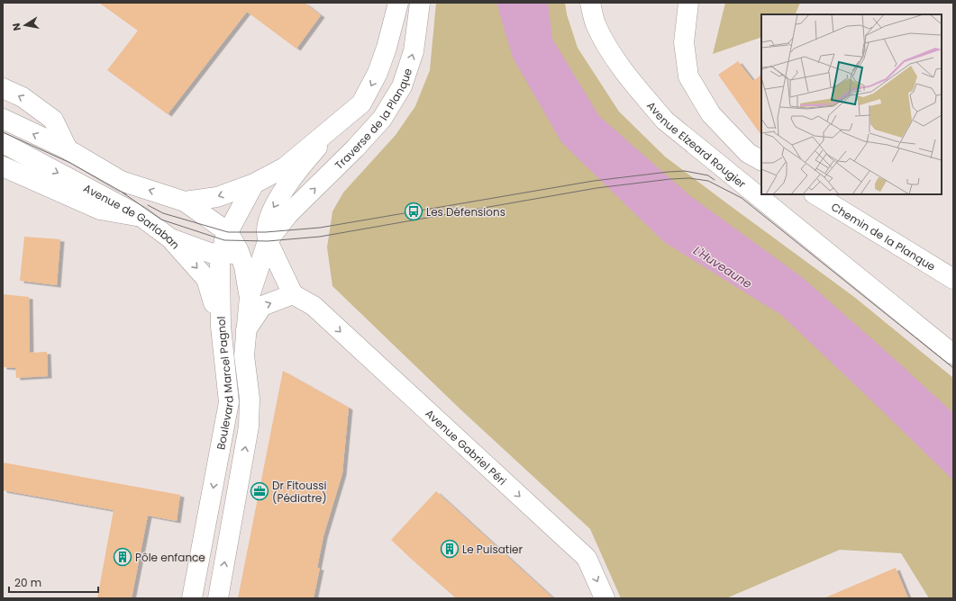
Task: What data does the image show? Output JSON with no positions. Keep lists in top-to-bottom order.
{
  "streets": {
    "main road": [
      "Traverse de la Planque",
      "Avenue Elzeard Rougier",
      "Avenue de Garlaban",
      "Chemin de la Planque",
      "Boulevard Marcel Pagnol",
      "Avenue Gabriel Péri"
    ]
  },
  "crossings": [
    ["Traverse de la Planque", "Boulevard Marcel Pagnol"],
    ["Avenue de Garlaban", "Boulevard Marcel Pagnol"]
  ],
  "one_way": ["Avenue Gabriel Péri"],
  "water": ["L'Huveaune"],
  "places": {
    "bus stop": ["Les Défensions"],
    "office": ["Dr Fitoussi (Pédiatre)"],
    "building": ["Le Puisatier", "Pôle enfance"]
  },
  "scale_bar": "20 m",
  "north": "left"
}
